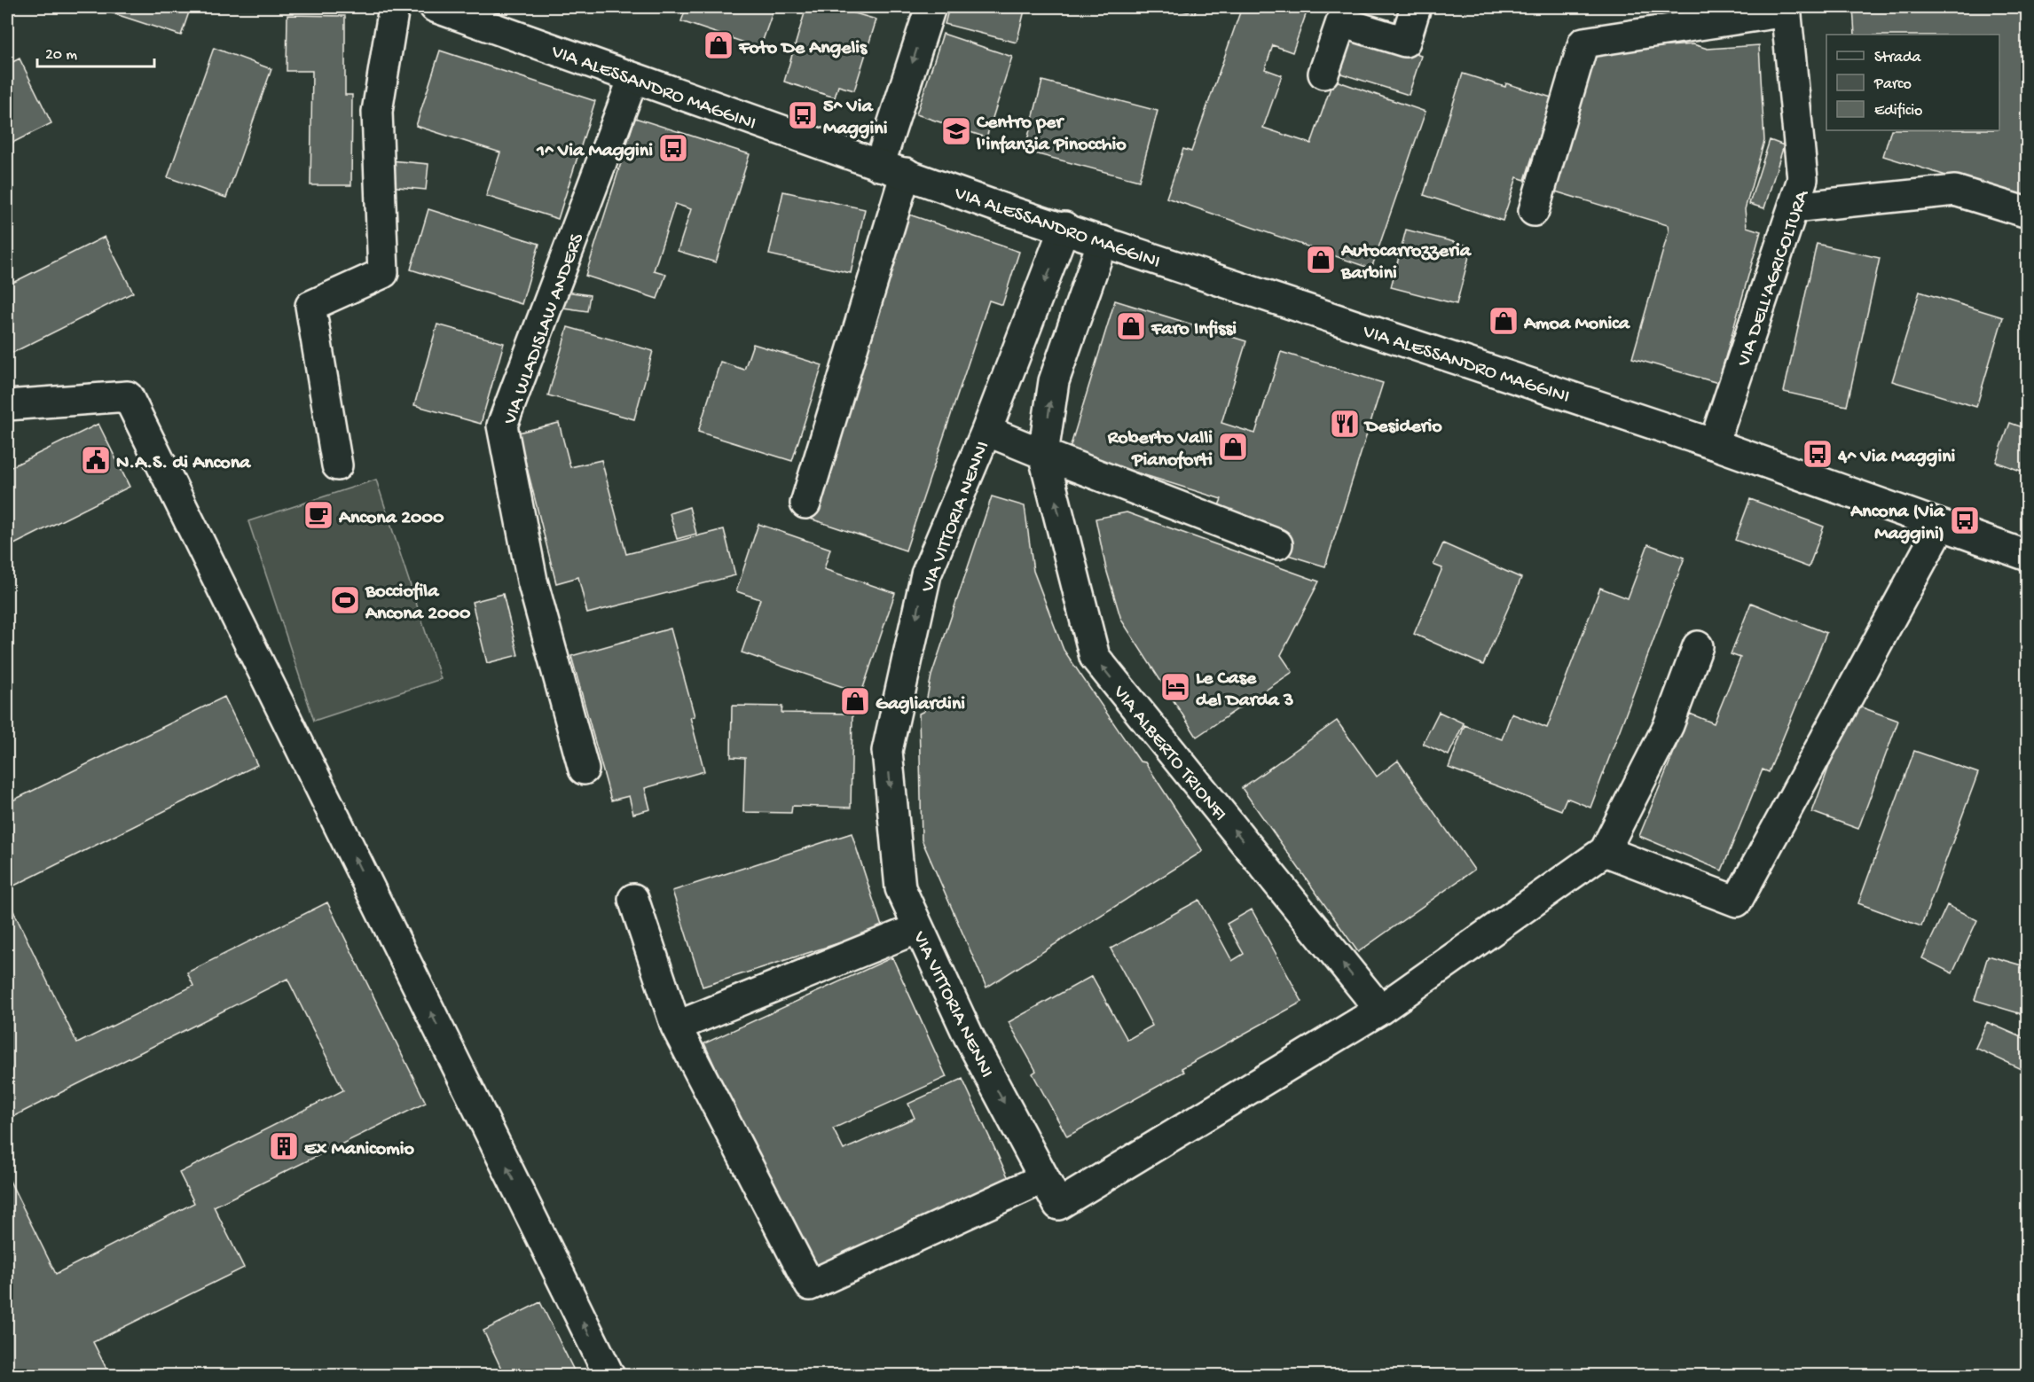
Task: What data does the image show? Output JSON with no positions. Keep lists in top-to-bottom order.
{
  "streets": {
    "street": [
      "VIA ALESSANDRO MAGGINI",
      "VIA DELL'AGRICOLTURA",
      "VIA WLADISLAW ANDERS",
      "VIA VITTORIA NENNI",
      "VIA ALBERTO TRIONFI"
    ]
  },
  "crossings": [
    ["VIA ALESSANDRO MAGGINI", "VIA DELL'AGRICOLTURA"],
    ["VIA ALESSANDRO MAGGINI", "VIA WLADISLAW ANDERS"],
    ["VIA ALESSANDRO MAGGINI", "VIA VITTORIA NENNI"],
    ["VIA VITTORIA NENNI", "VIA ALBERTO TRIONFI"]
  ],
  "one_way": ["VIA ALBERTO TRIONFI"],
  "places": {
    "shop": [
      "Foto De Angelis",
      "Autocarrozzeria Barbini",
      "Amoa Monica",
      "Faro Infissi",
      "Roberto Valli Pianoforti",
      "Gagliardini"
    ],
    "bus stop": [
      "5^ Via Maggini",
      "1^ Via Maggini",
      "4^ Via Maggini",
      "Ancona (Via Maggini)"
    ],
    "school or university": ["Centro per l'infanzia Pinocchio"],
    "restaurant": ["Desiderio"],
    "public building": ["N.A.S. di Ancona"],
    "cafe": ["Ancona 2000"],
    "sports": ["Bocciofila Ancona 2000"],
    "hotel": ["Le Case del Darda 3"],
    "building": ["Ex Manicomio"]
  },
  "legend": ["Strada", "Parco", "Edificio"],
  "scale_bar": "20 m"
}
